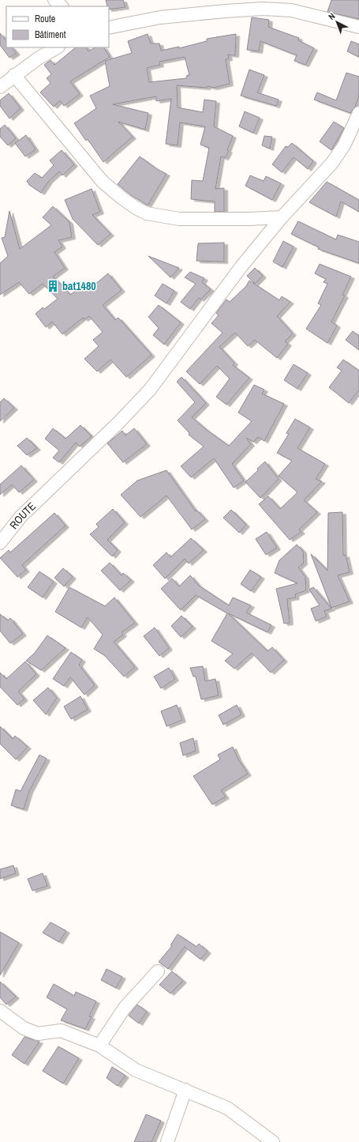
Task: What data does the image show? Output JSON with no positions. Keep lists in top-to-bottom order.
{
  "streets": {
    "street": ["ROUTE"]
  },
  "places": {
    "building": ["bat1480"]
  },
  "legend": ["Route", "Bâtiment"],
  "north": "top left"
}
